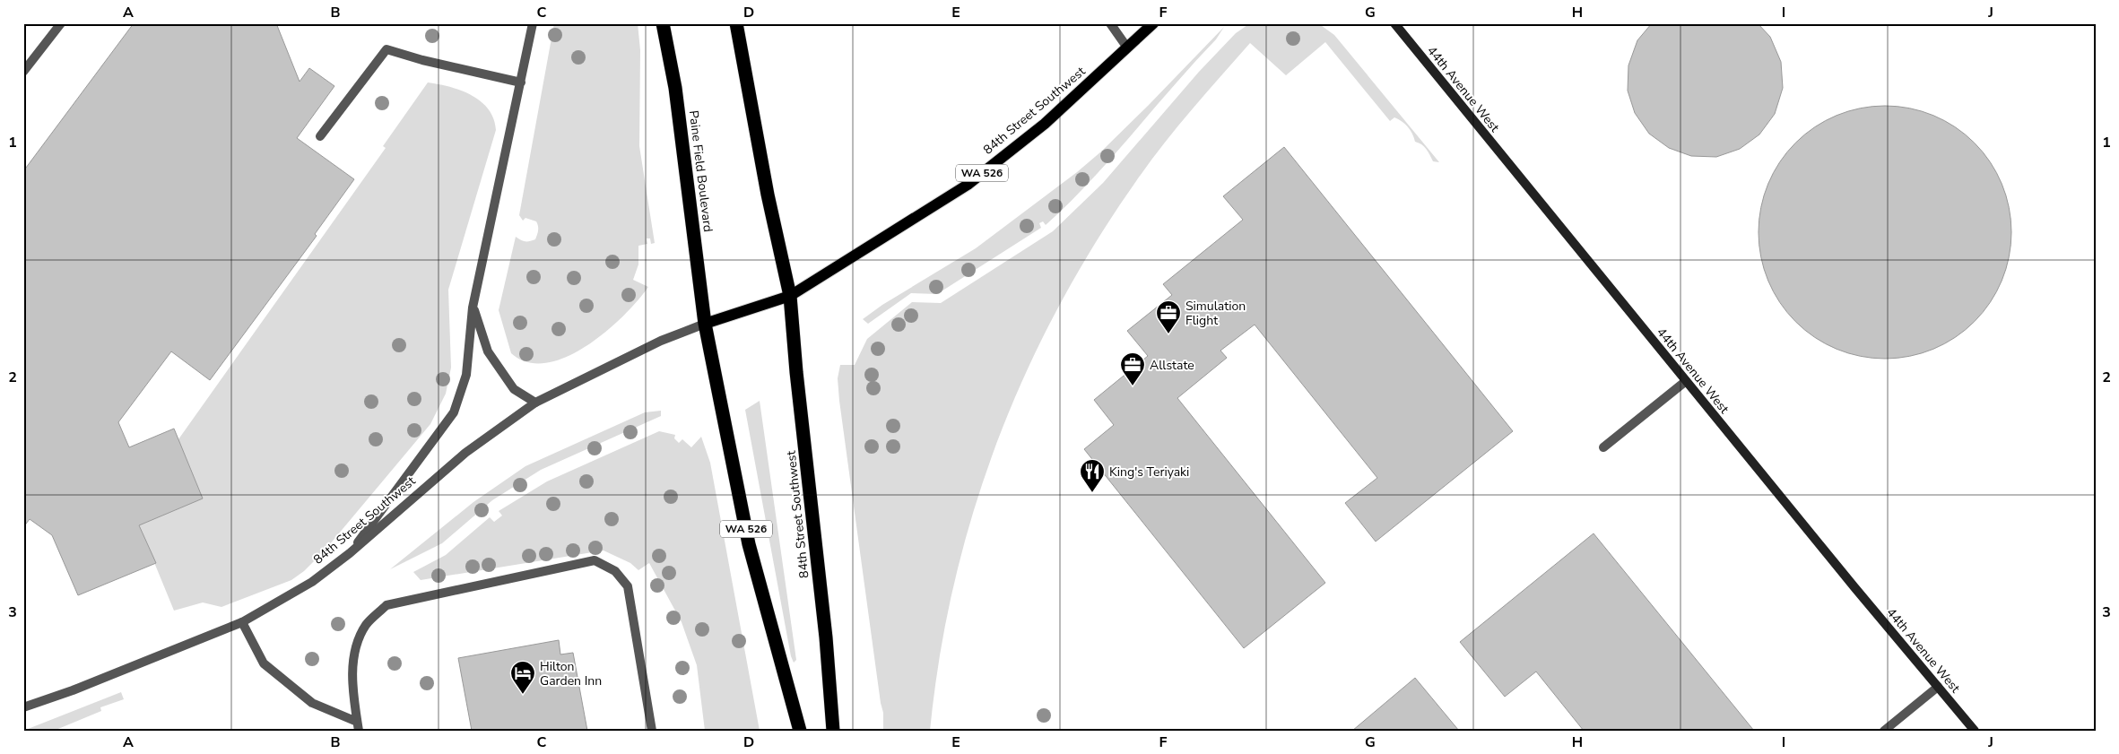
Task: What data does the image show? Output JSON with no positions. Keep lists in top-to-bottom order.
{
  "streets": {
    "highway": ["84th Street Southwest", "Paine Field Boulevard", "WA 526"],
    "street": ["44th Avenue West"]
  },
  "crossings": [
    ["84th Street Southwest", "Paine Field Boulevard"],
    ["84th Street Southwest", "WA 526"],
    ["Paine Field Boulevard", "WA 526"]
  ],
  "places": {
    "office": ["Simulation Flight", "Allstate"],
    "restaurant": ["King's Teriyaki"],
    "hotel": ["Hilton Garden Inn"]
  },
  "grid": {
    "columns": [
      "A",
      "B",
      "C",
      "D",
      "E",
      "F",
      "G",
      "H",
      "I",
      "J"
    ],
    "rows": ["1", "2", "3"]
  }
}
